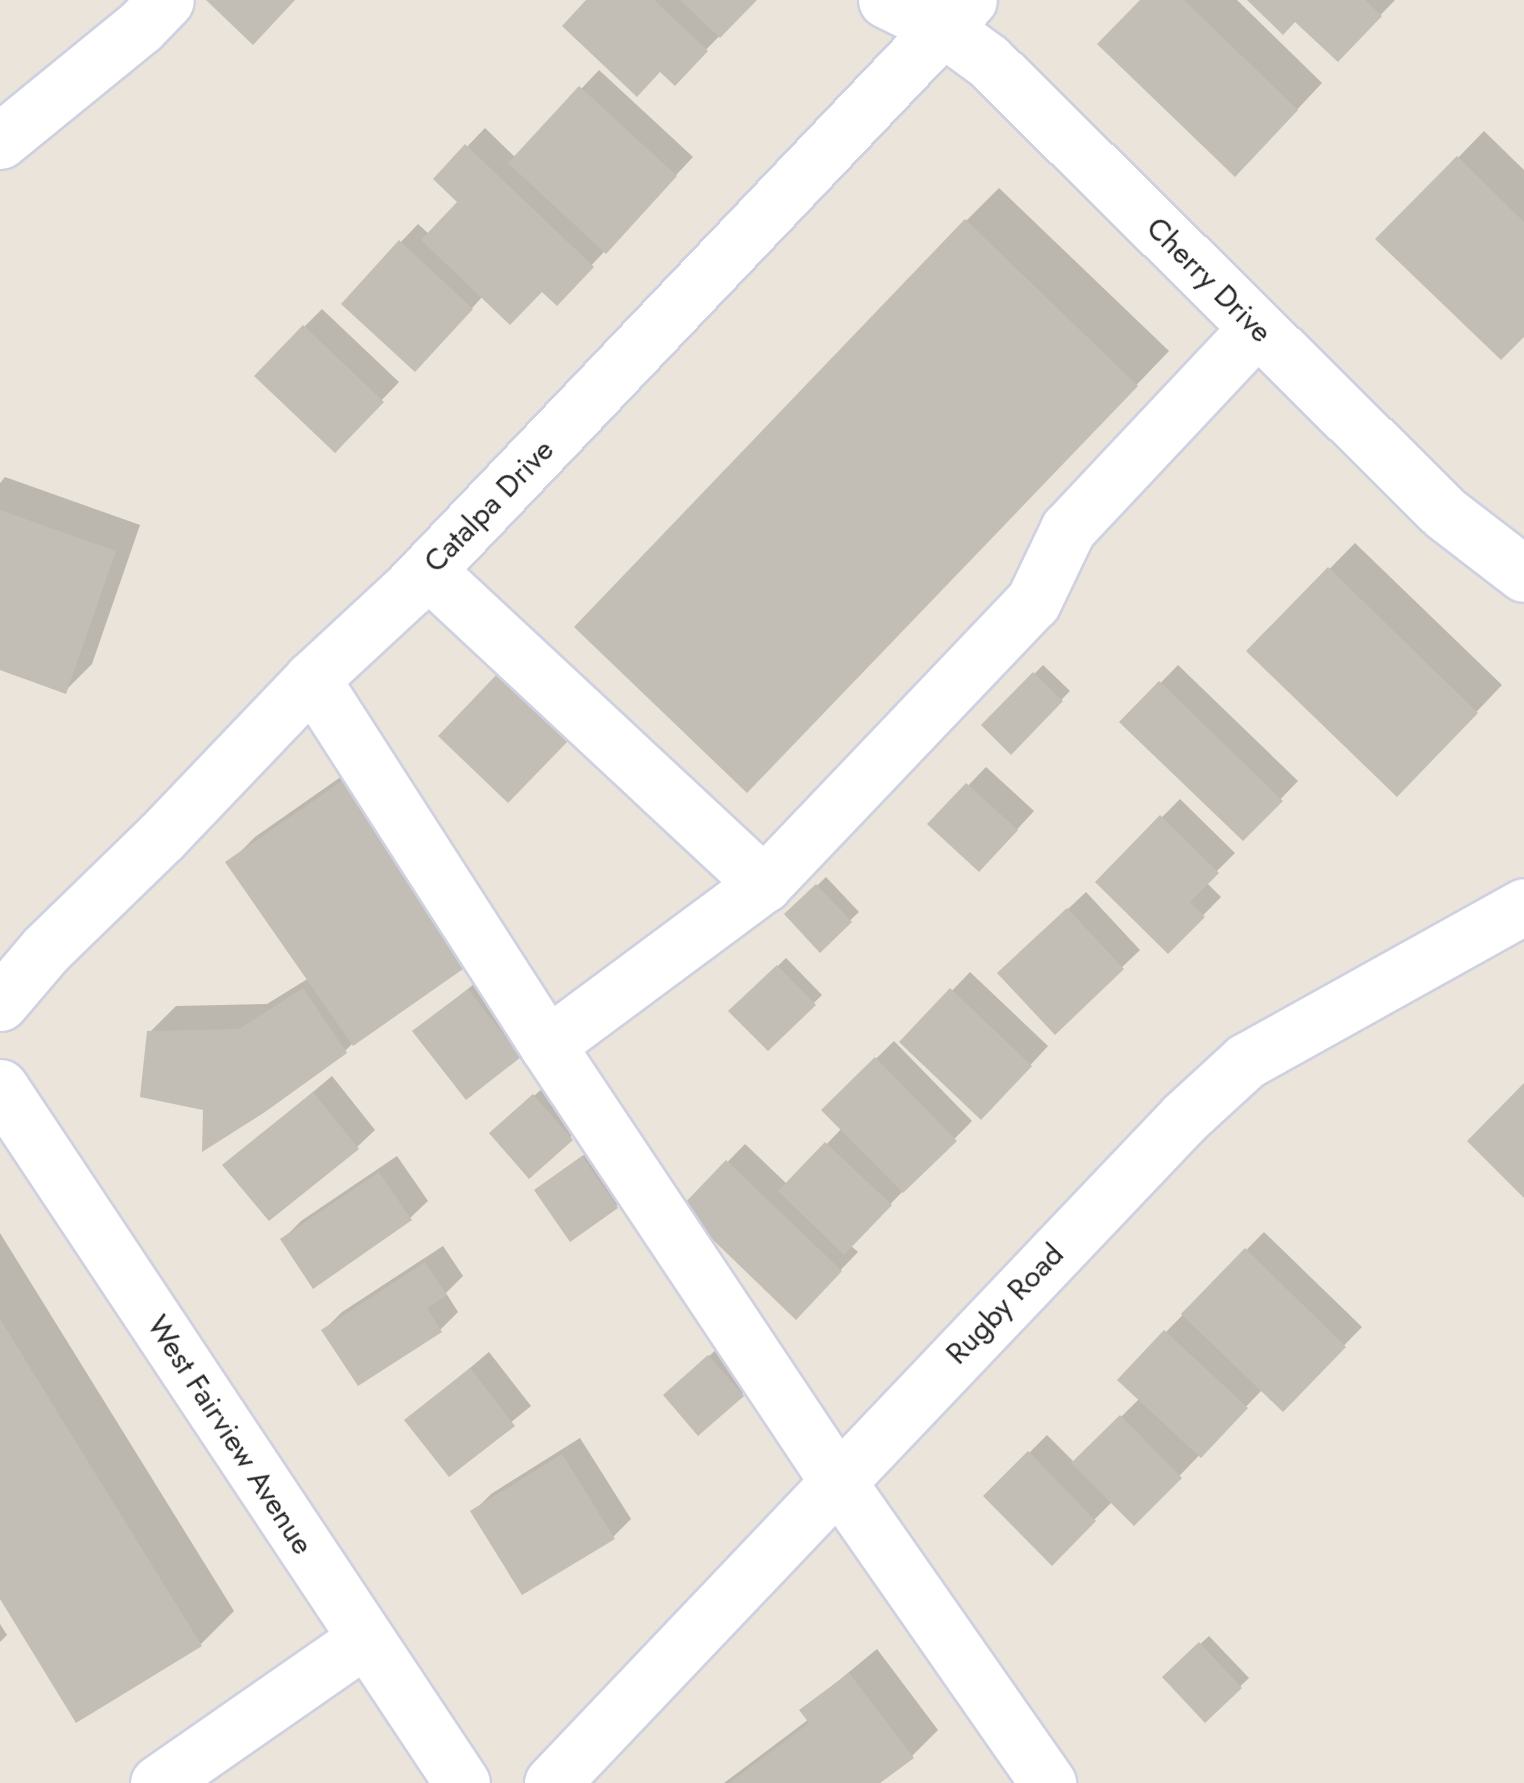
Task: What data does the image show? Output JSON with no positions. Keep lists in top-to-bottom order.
{
  "streets": {
    "street": [
      "Cherry Drive",
      "Catalpa Drive",
      "Rugby Road",
      "West Fairview Avenue"
    ]
  },
  "crossings": [
    ["Cherry Drive", "Catalpa Drive"]
  ]
}
